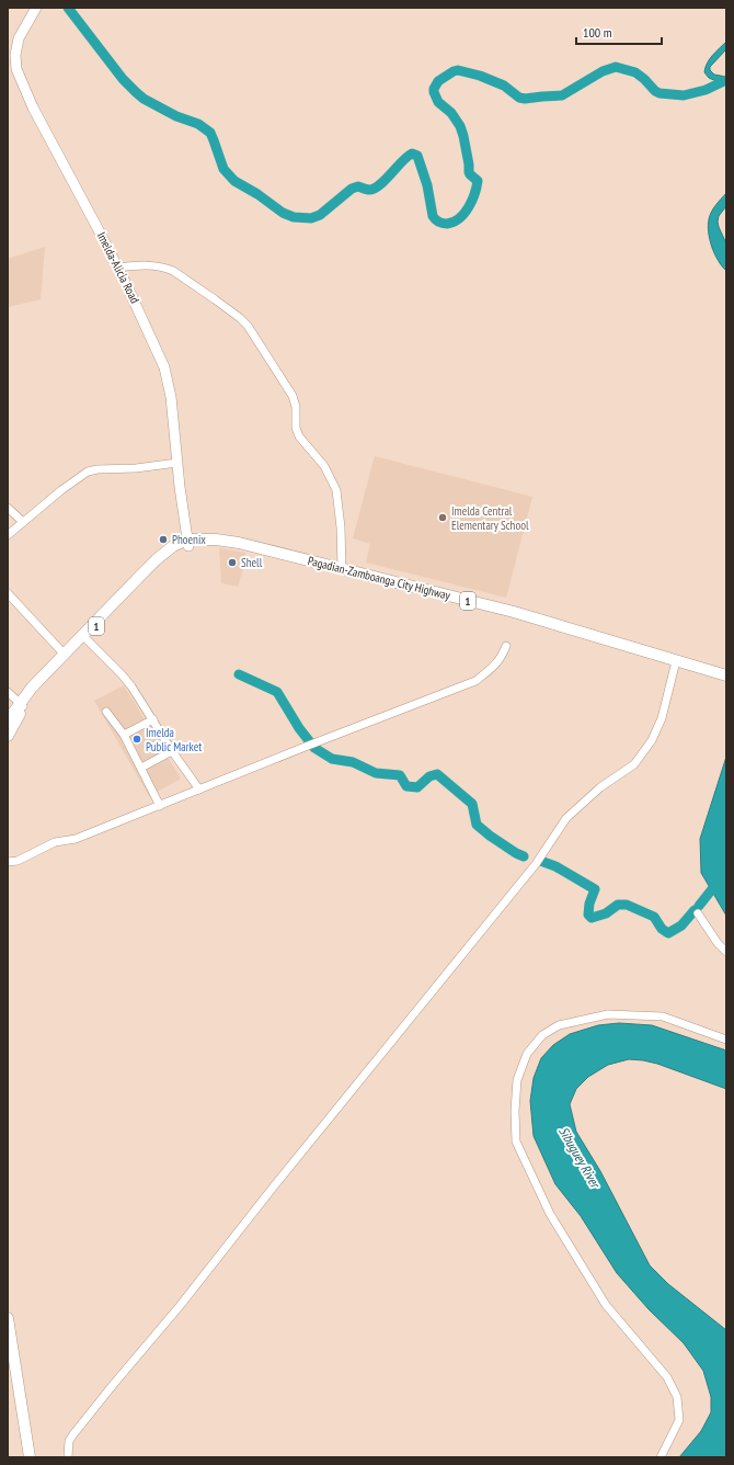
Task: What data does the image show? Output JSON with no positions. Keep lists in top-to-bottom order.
{
  "streets": {
    "highway": ["Pagadian-Zamboanga City Highway", "1"],
    "main road": ["Imelda-Alicia Road"]
  },
  "crossings": [
    ["Imelda-Alicia Road", "Pagadian-Zamboanga City Highway"]
  ],
  "water": ["Sibuguey River"],
  "places": [
    "Imelda Central Elementary School",
    "Phoenix",
    "Shell",
    "Imelda Public Market"
  ],
  "scale_bar": "100 m"
}
